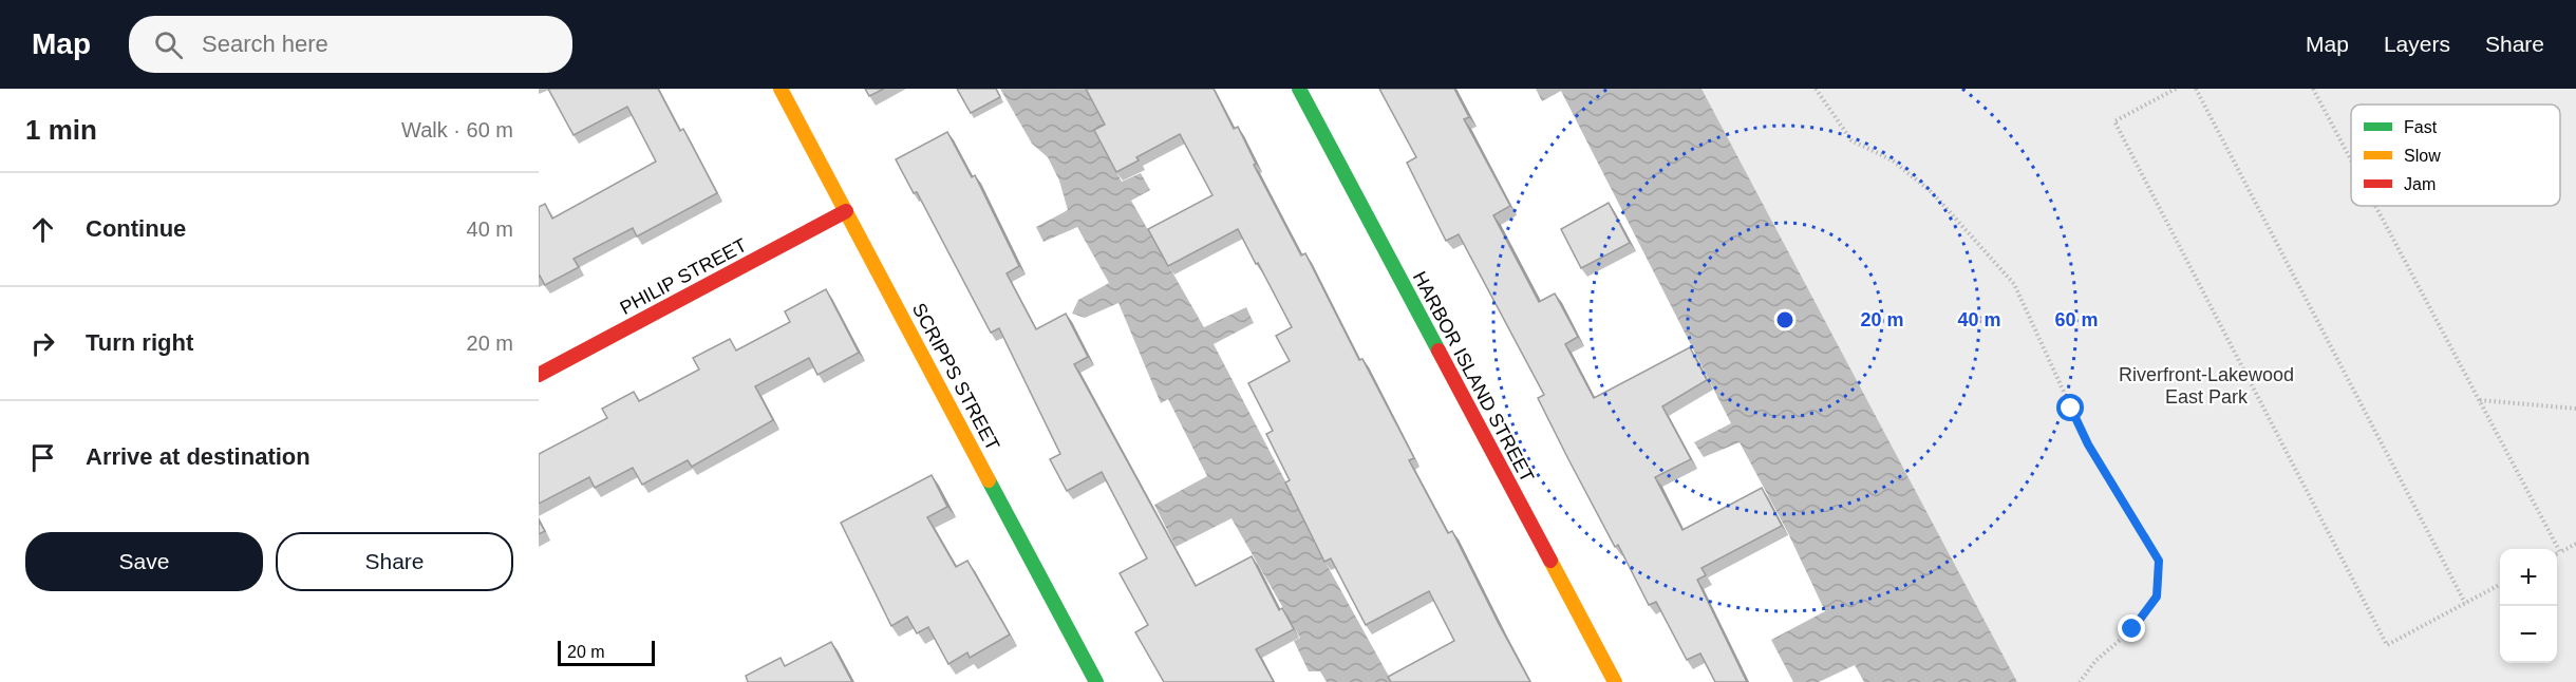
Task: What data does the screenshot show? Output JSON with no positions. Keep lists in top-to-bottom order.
{
  "streets": {
    "street": ["PHILIP STREET", "SCRIPPS STREET", "HARBOR ISLAND STREET"]
  },
  "crossings": [
    ["PHILIP STREET", "SCRIPPS STREET"]
  ],
  "parks": ["Riverfront-Lakewood East Park"],
  "legend": ["Fast", "Slow", "Jam"],
  "scale_bar": "20 m",
  "page": {
    "header": "Map",
    "search": "Search here",
    "nav": ["Map", "Layers", "Share"],
    "heading": ["1 min", "Walk · 60 m"],
    "list": [
      ["Continue", "40 m"],
      ["Turn right", "20 m"],
      "Arrive at destination"
    ],
    "buttons": ["Save", "Share"],
    "map_buttons": ["+", "−"],
    "scale": "20 m"
  },
  "rings": ["20 m", "40 m", "60 m"]
}
